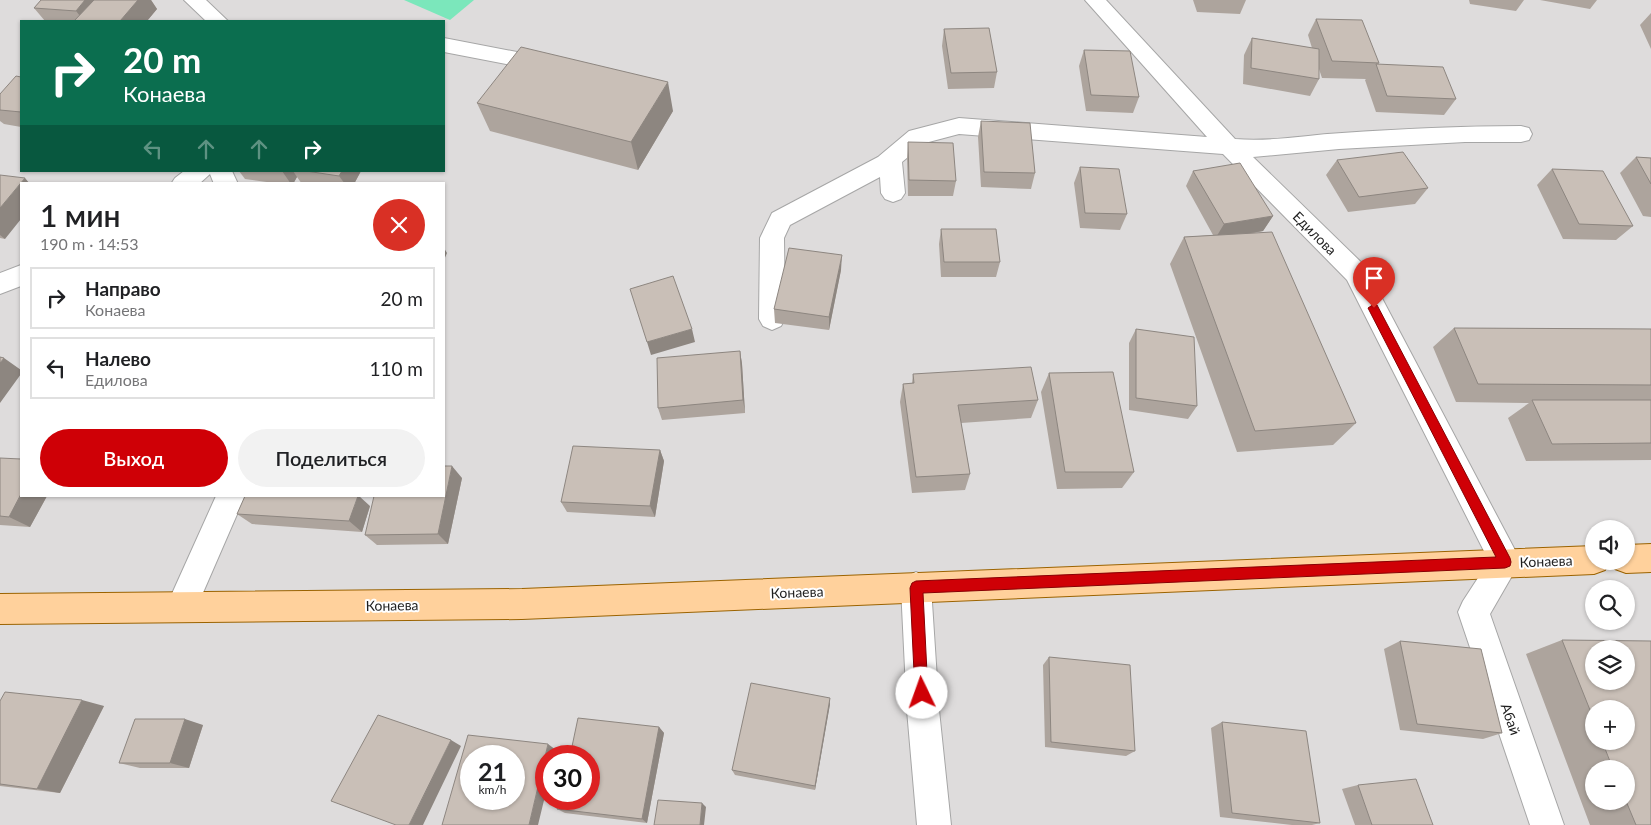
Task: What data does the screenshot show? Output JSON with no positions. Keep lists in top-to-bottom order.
{
  "streets": {
    "main road": ["Конаева"],
    "street": ["Едилова", "Абай"]
  },
  "crossings": [
    ["Едилова", "Конаева"],
    ["Едилова", "Абай"],
    ["Конаева", "Абай"]
  ],
  "page": {
    "turn": ["20 m", "Конаева"],
    "heading": ["1 мин", "190 m · 14:53"],
    "list": [
      {
        "name": "Направо",
        "note": "Конаева",
        "value": "20 m"
      },
      {
        "name": "Налево",
        "note": "Едилова",
        "value": "110 m"
      }
    ],
    "buttons": ["Выход", "Поделиться"],
    "map_buttons": ["+", "−"],
    "speed": "21 km/h",
    "limit": "30"
  }
}
